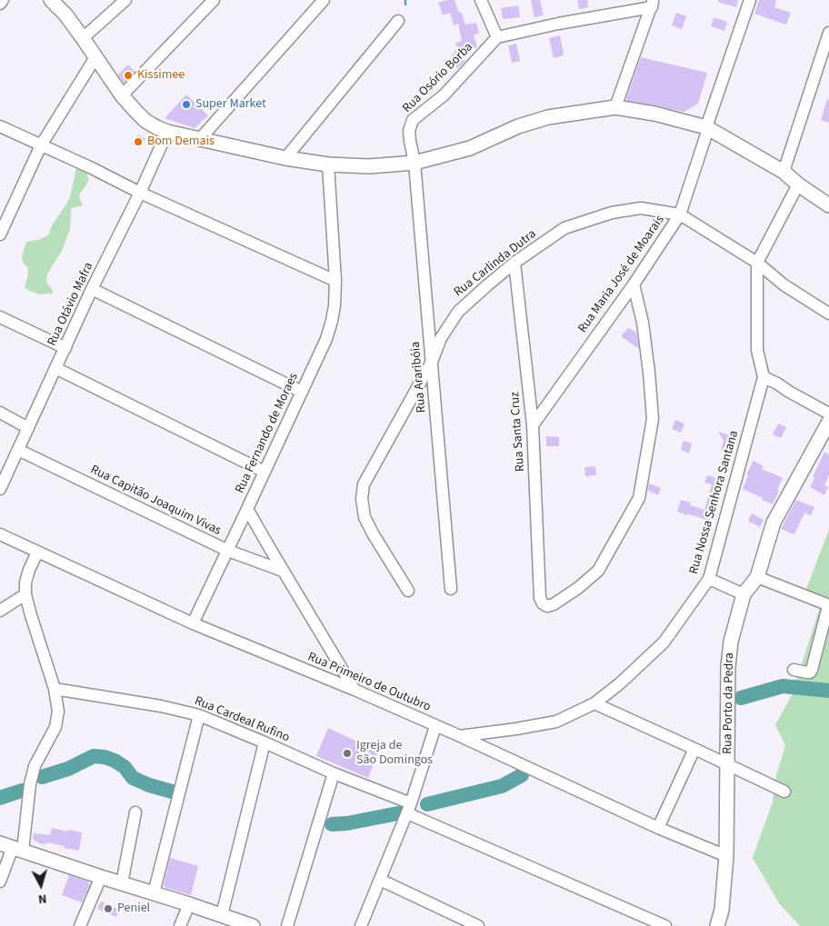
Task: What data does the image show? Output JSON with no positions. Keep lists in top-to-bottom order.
{
  "streets": {
    "main road": ["Rua Porto da Pedra"],
    "street": [
      "Rua Osório Borba",
      "Rua Carlinda Dutra",
      "Rua Maria José de Moarais",
      "Rua Otávio Mafra",
      "Rua Araribóia",
      "Rua Santa Cruz",
      "Rua Fernando de Moraes",
      "Rua Capitão Joaquim Vivas",
      "Rua Nossa Senhora Santana",
      "Rua Primeiro de Outubro",
      "Rua Cardeal Rufino"
    ]
  },
  "crossings": [
    ["Rua Osório Borba", "Rua Araribóia"],
    ["Rua Carlinda Dutra", "Rua Maria José de Moarais"],
    ["Rua Carlinda Dutra", "Rua Araribóia"],
    ["Rua Carlinda Dutra", "Rua Santa Cruz"],
    ["Rua Carlinda Dutra", "Rua Nossa Senhora Santana"],
    ["Rua Maria José de Moarais", "Rua Santa Cruz"],
    ["Rua Otávio Mafra", "Rua Capitão Joaquim Vivas"],
    ["Rua Fernando de Moraes", "Rua Capitão Joaquim Vivas"],
    ["Rua Fernando de Moraes", "Rua Primeiro de Outubro"],
    ["Rua Nossa Senhora Santana", "Rua Primeiro de Outubro"],
    ["Rua Primeiro de Outubro", "Rua Porto da Pedra"]
  ],
  "places": [
    "Kissimee",
    "Super Market",
    "Bom Demais",
    "Igreja de São Domingos",
    "Peniel"
  ],
  "north": "bottom"
}
